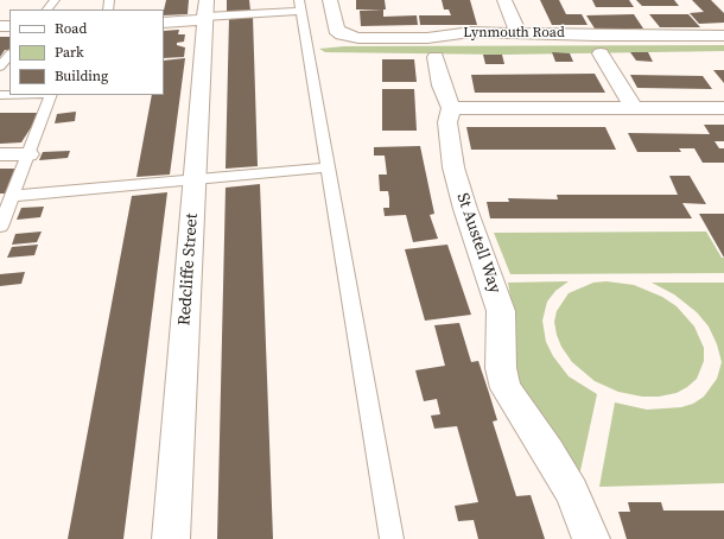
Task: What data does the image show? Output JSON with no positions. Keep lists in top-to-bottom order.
{
  "streets": {
    "street": ["Lynmouth Road", "St Austell Way", "Redcliffe Street"]
  },
  "legend": ["Road", "Park", "Building"]
}
